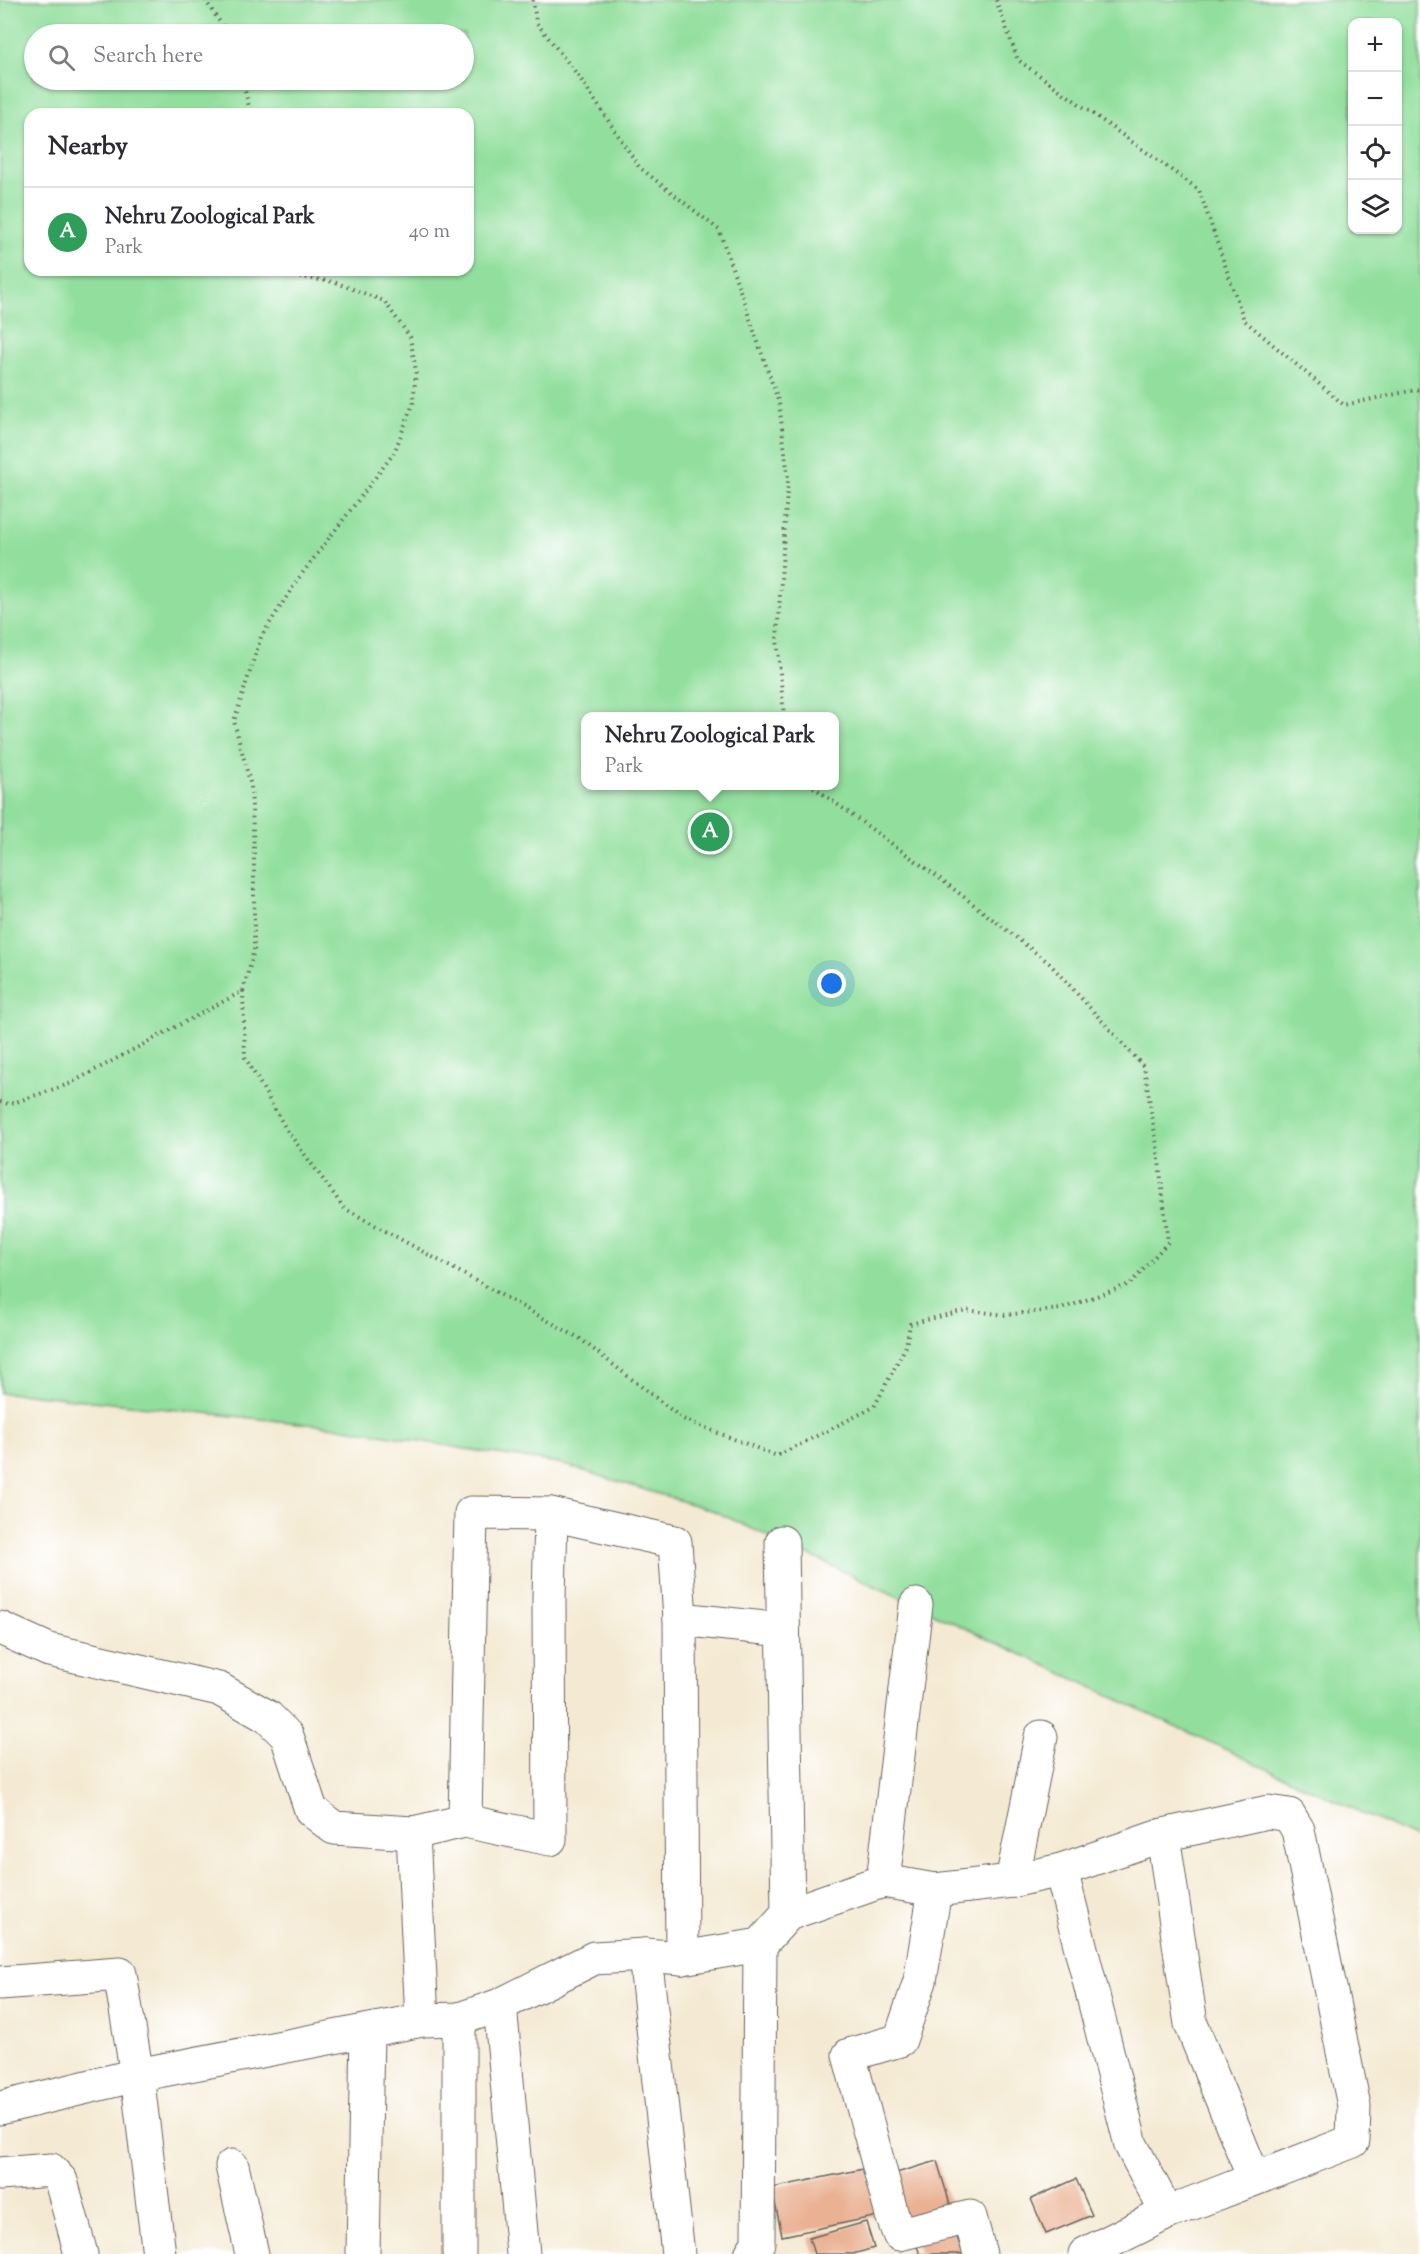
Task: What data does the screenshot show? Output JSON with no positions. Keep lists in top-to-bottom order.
{
  "page": {
    "map_buttons": ["+", "−"],
    "search": "Search here",
    "heading": "Nearby",
    "list": [
      {
        "mark": "A",
        "name": "Nehru Zoological Park",
        "note": "Park",
        "value": "40 m"
      }
    ],
    "popup": ["Nehru Zoological Park", "Park"],
    "pins": "A"
  }
}
